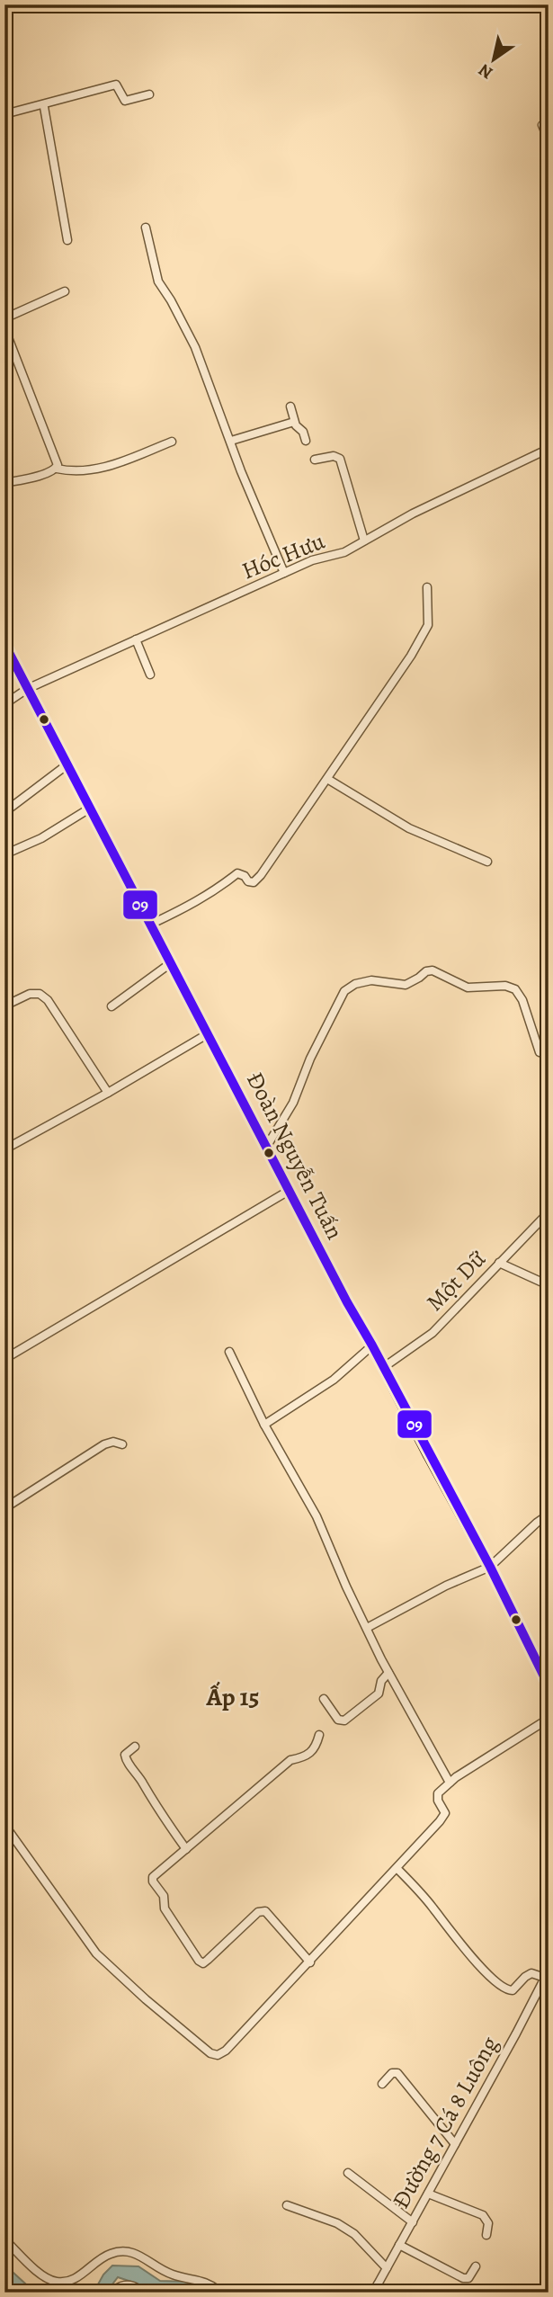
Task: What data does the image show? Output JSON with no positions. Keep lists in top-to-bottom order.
{
  "streets": {
    "main road": ["Đoàn Nguyễn Tuấn"],
    "street": ["Hóc Hưu", "Một Dữ", "Đường 7 Cá 8 Luông"]
  },
  "crossings": [
    ["Hóc Hưu", "Đoàn Nguyễn Tuấn"],
    ["Đoàn Nguyễn Tuấn", "Một Dữ"]
  ],
  "districts": ["Ấp 15"],
  "lines": ["transit line 09"],
  "north": "bottom left"
}
